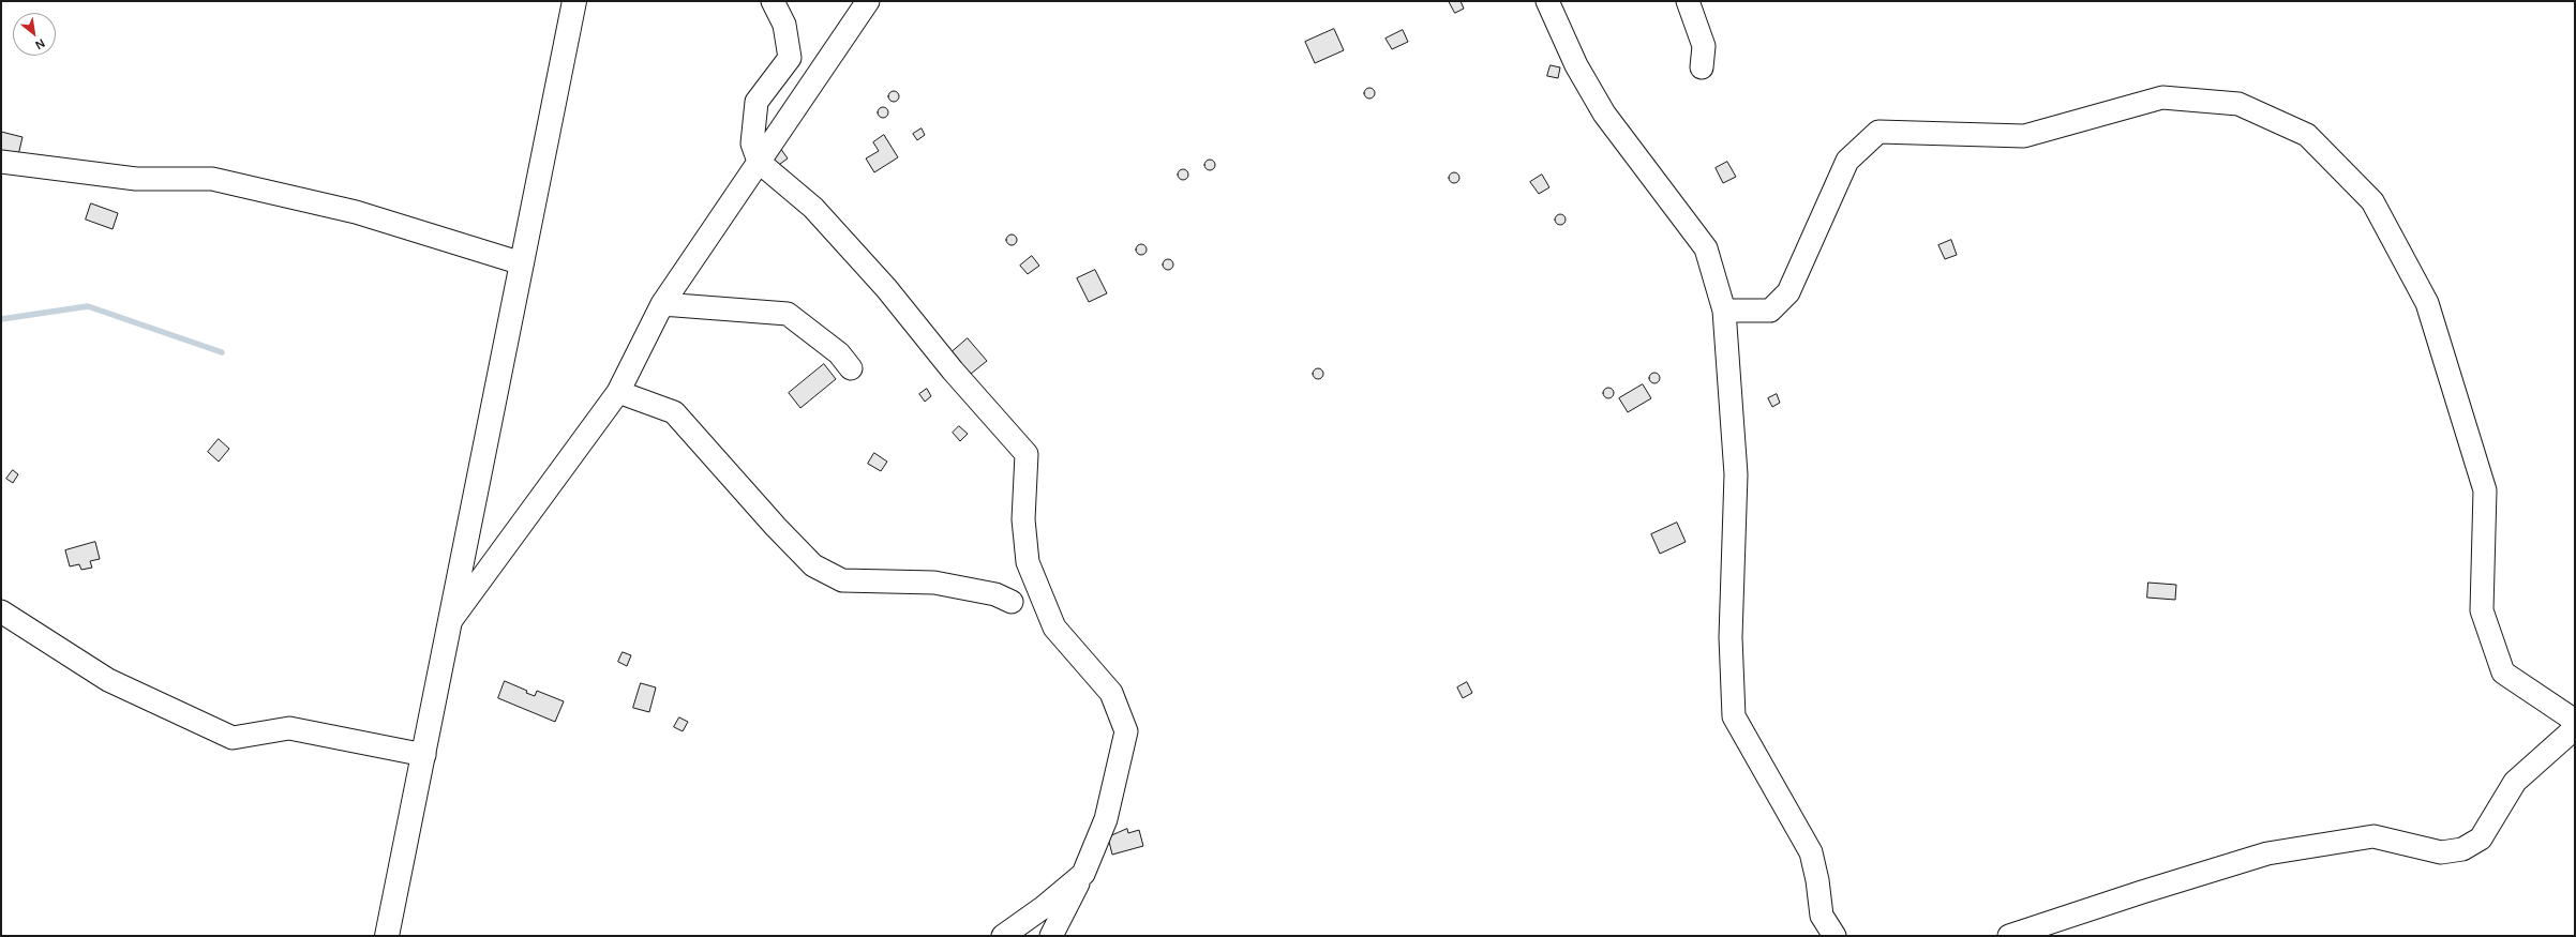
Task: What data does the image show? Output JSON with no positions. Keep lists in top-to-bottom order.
{
  "north": "bottom right"
}
